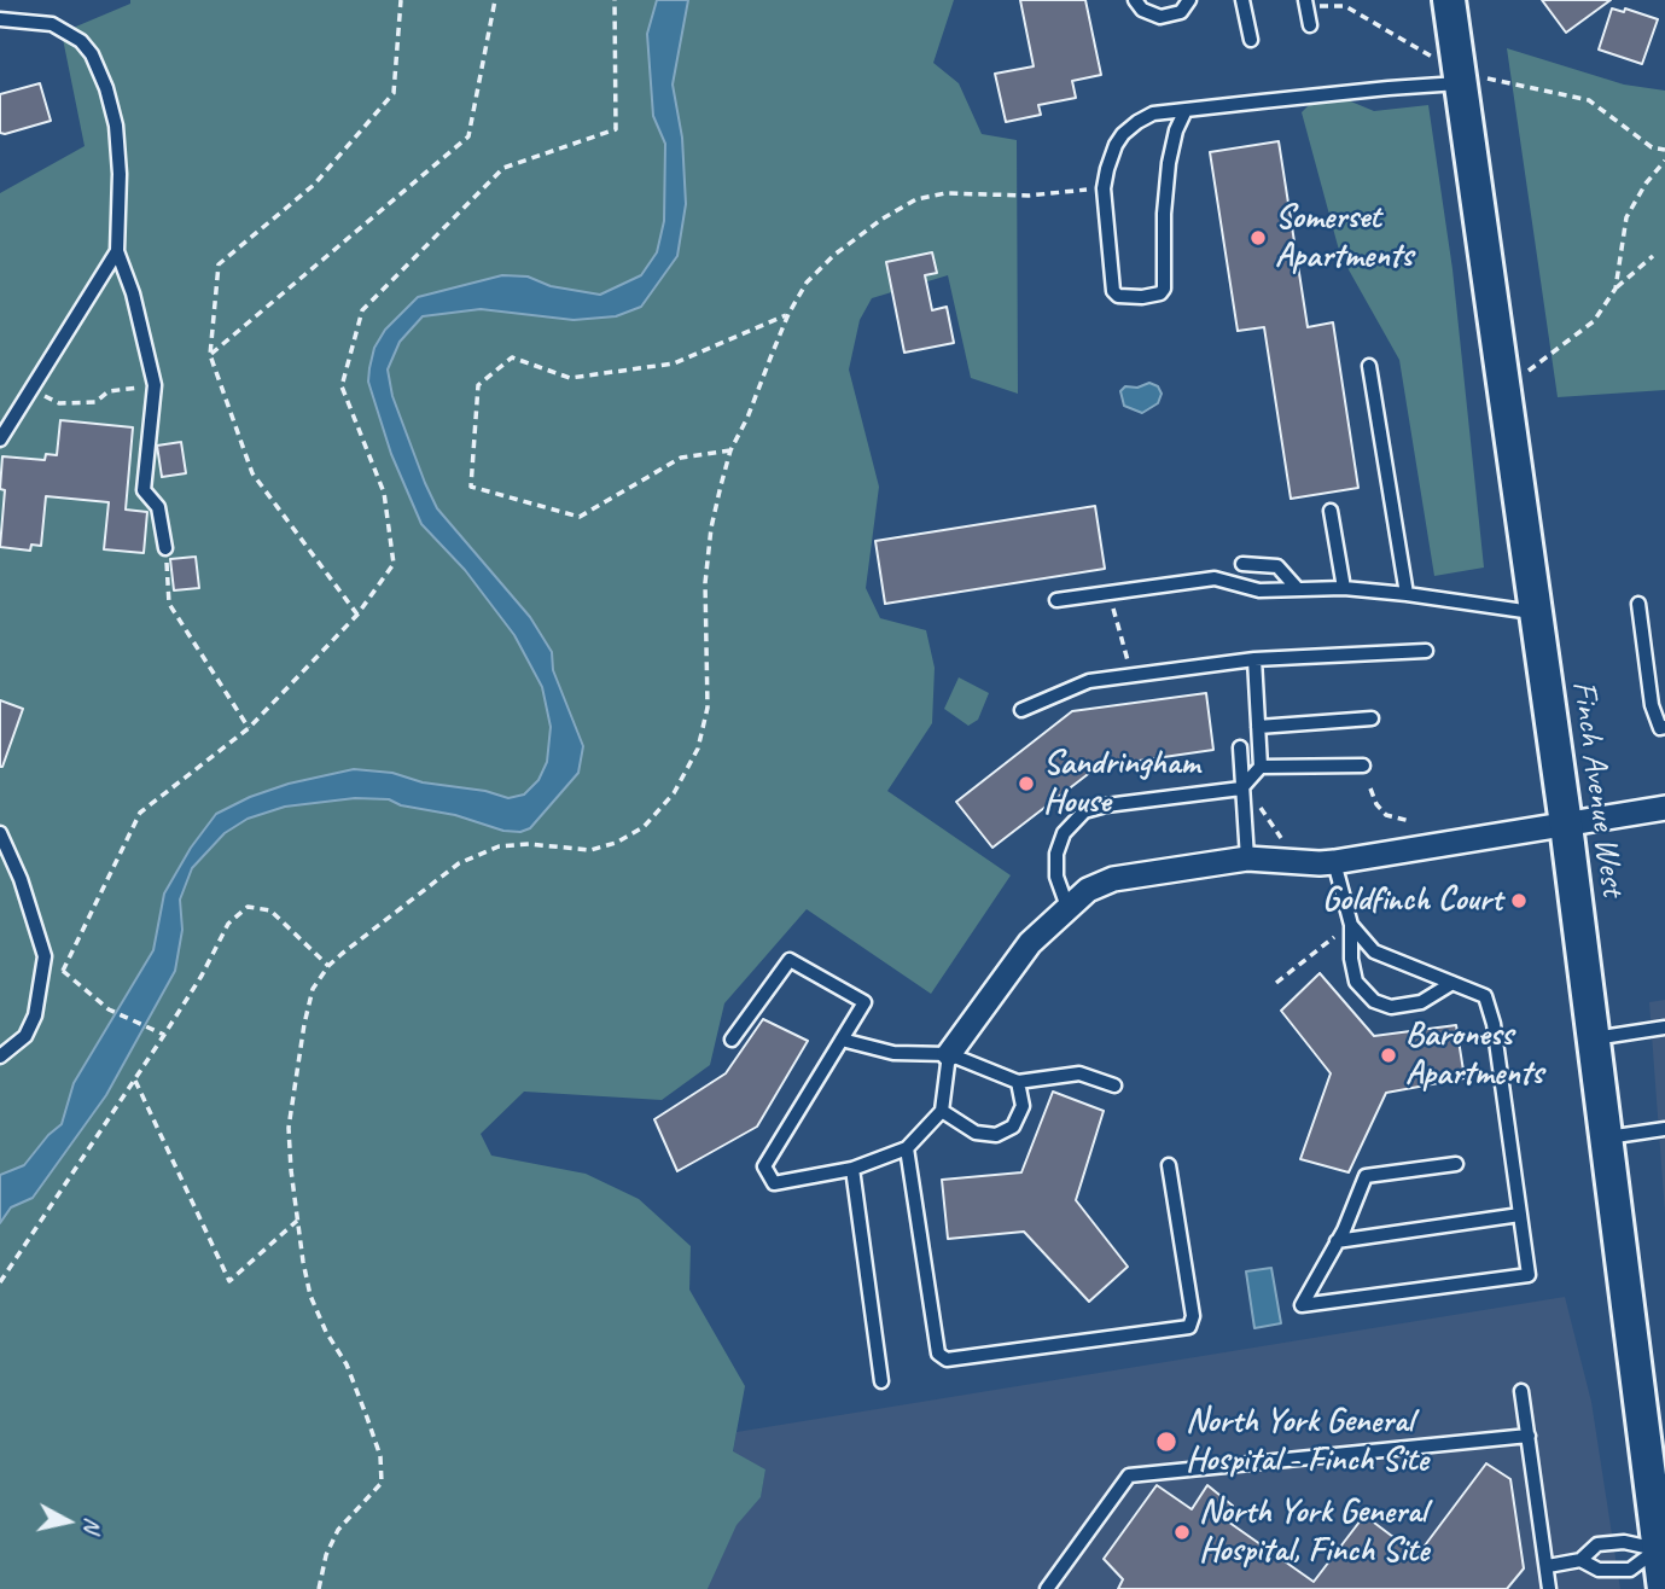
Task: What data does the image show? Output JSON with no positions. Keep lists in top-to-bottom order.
{
  "streets": {
    "main road": ["Finch Avenue West"]
  },
  "places": [
    "Somerset Apartments",
    "Sandringham House",
    "Goldfinch Court",
    "Baroness Apartments",
    "North York General Hospital - Finch Site",
    "North York General Hospital, Finch Site"
  ],
  "north": "right"
}
